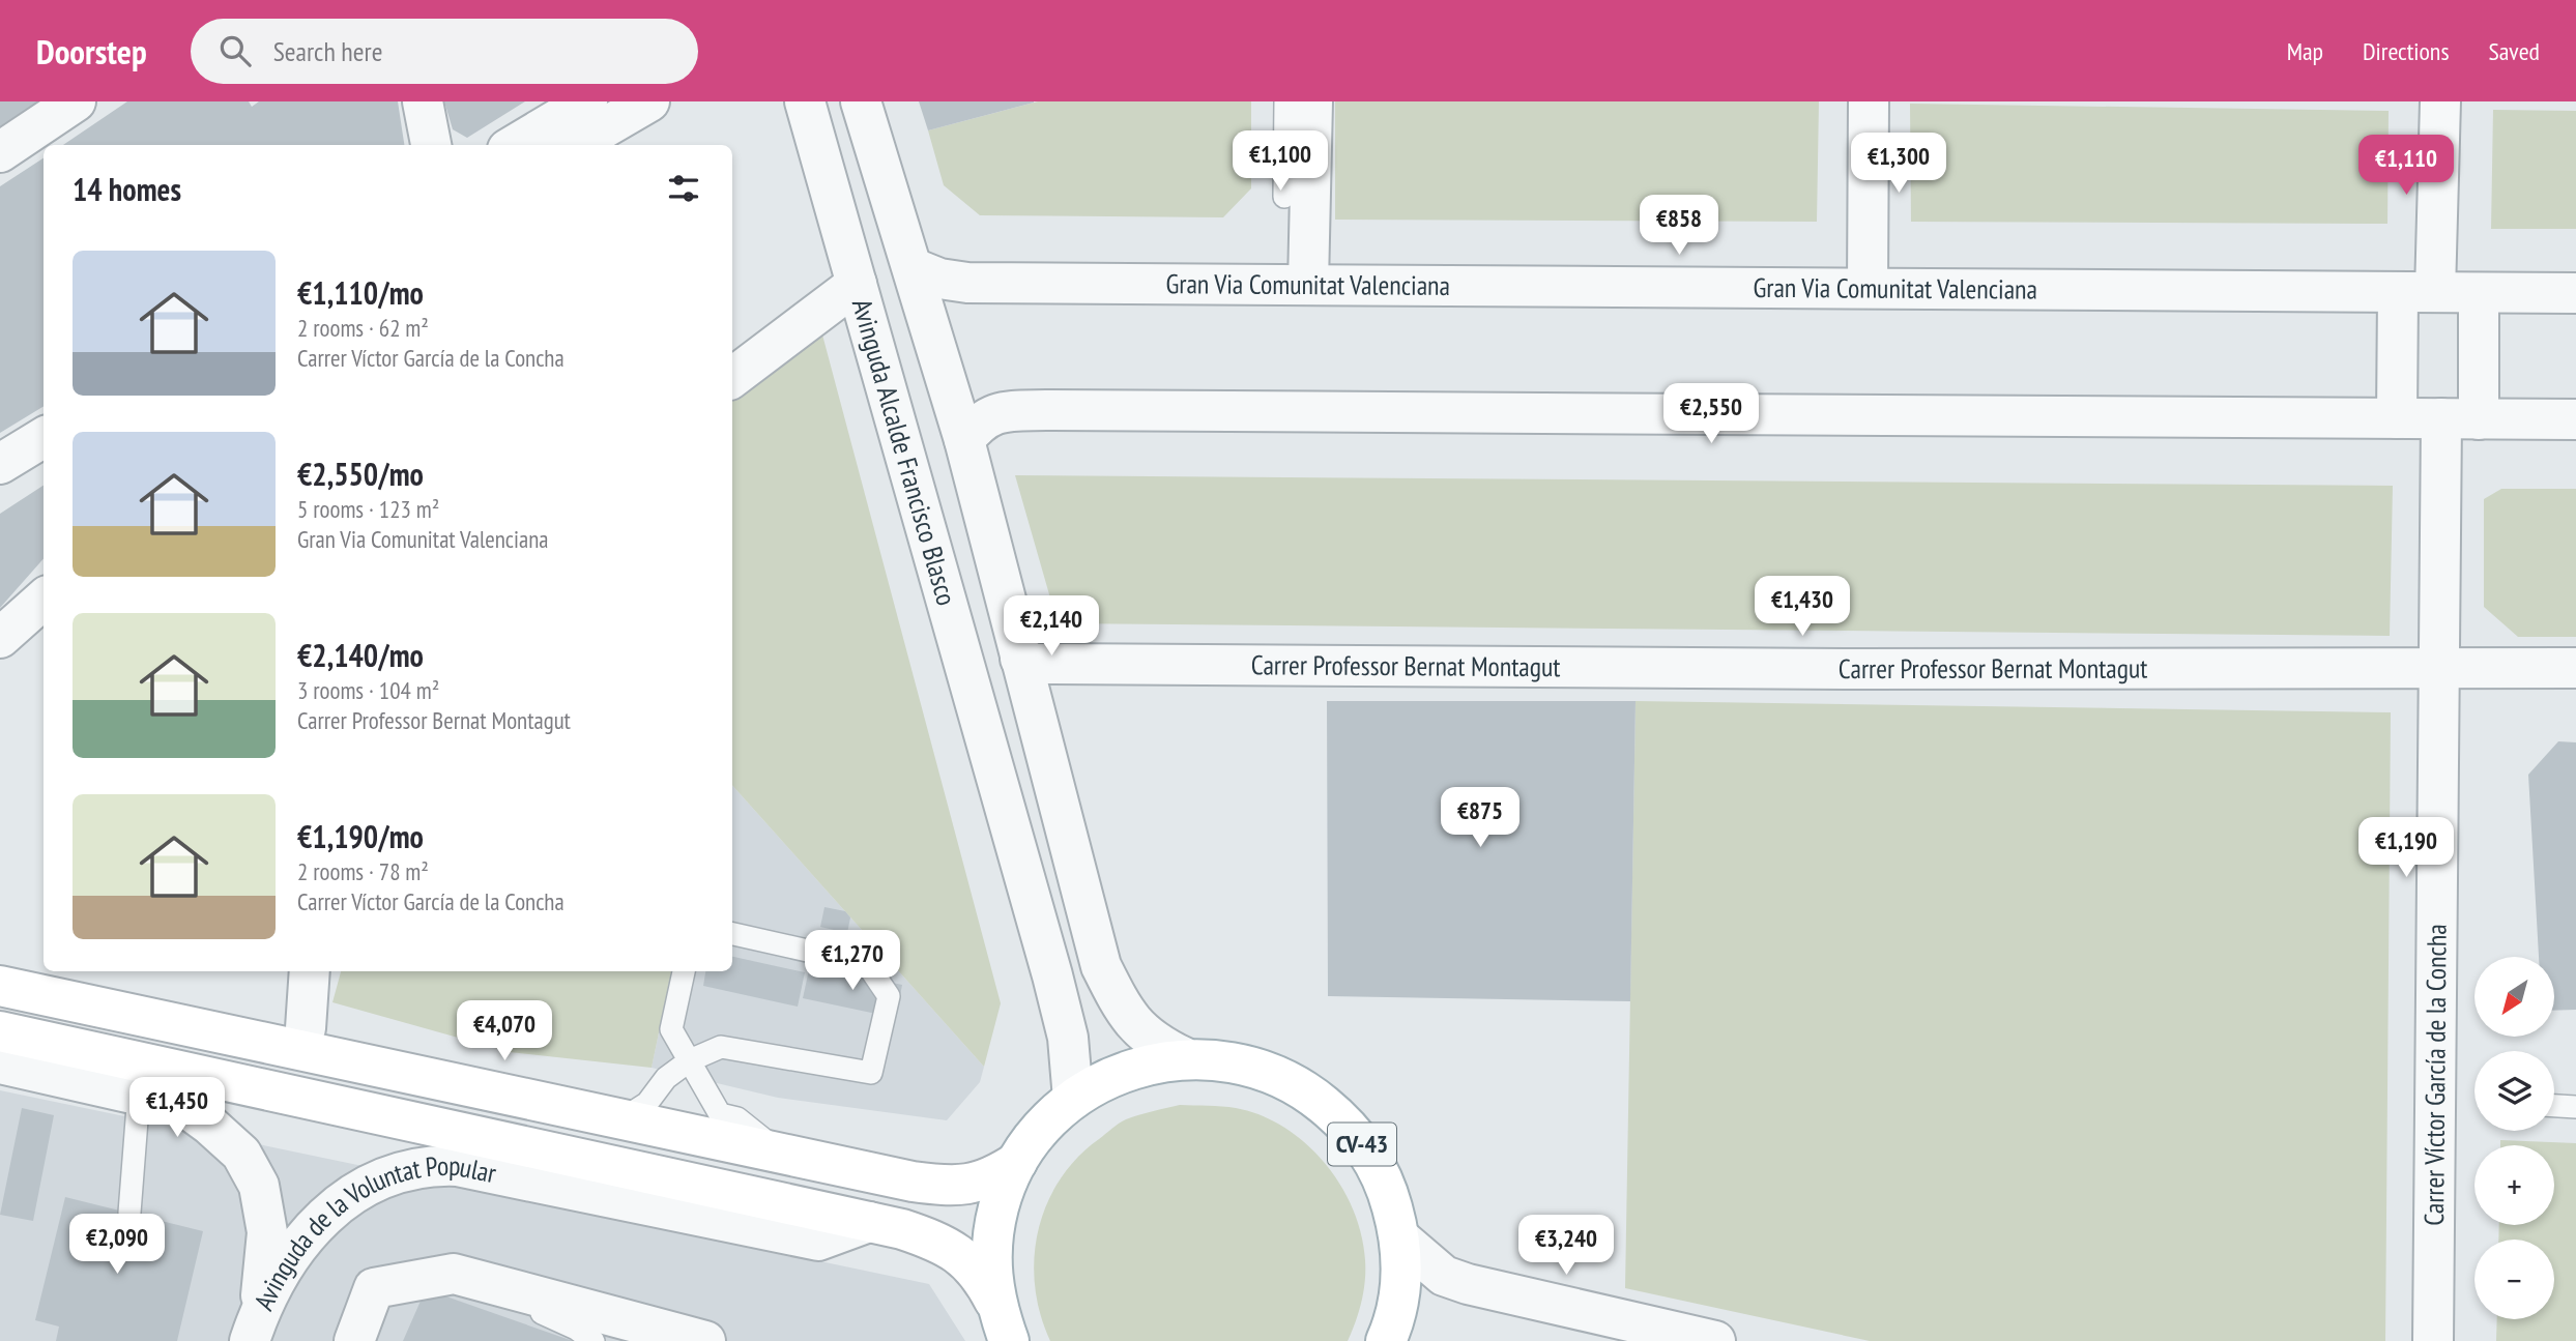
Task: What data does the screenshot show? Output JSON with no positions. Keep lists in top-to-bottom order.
{
  "streets": {
    "main road": ["CV-43", "Avinguda de la Voluntat Popular"],
    "street": [
      "Gran Via Comunitat Valenciana",
      "Avinguda Alcalde Francisco Blasco",
      "Carrer Professor Bernat Montagut",
      "Carrer Víctor García de la Concha"
    ]
  },
  "crossings": [
    ["Gran Via Comunitat Valenciana", "Avinguda Alcalde Francisco Blasco"],
    ["Gran Via Comunitat Valenciana", "Carrer Víctor García de la Concha"],
    ["Avinguda Alcalde Francisco Blasco", "Carrer Professor Bernat Montagut"],
    ["Avinguda Alcalde Francisco Blasco", "CV-43"],
    ["Carrer Professor Bernat Montagut", "Carrer Víctor García de la Concha"],
    ["CV-43", "Avinguda de la Voluntat Popular"]
  ],
  "north": "bottom left",
  "page": {
    "header": "Doorstep",
    "search": "Search here",
    "nav": ["Map", "Directions", "Saved"],
    "price": [
      "€1,100",
      "€1,300",
      "€1,110",
      "€858",
      "€2,550",
      "€1,430",
      "€2,140",
      "€875",
      "€1,190",
      "€1,270",
      "€4,070",
      "€1,450",
      "€2,090",
      "€3,240"
    ],
    "heading": "14 homes",
    "list": [
      {
        "name": "€1,110/mo",
        "note": "2 rooms · 62 m² · Carrer Víctor García de la Concha"
      },
      {
        "name": "€2,550/mo",
        "note": "5 rooms · 123 m² · Gran Via Comunitat Valenciana"
      },
      {
        "name": "€2,140/mo",
        "note": "3 rooms · 104 m² · Carrer Professor Bernat Montagut"
      },
      {
        "name": "€1,190/mo",
        "note": "2 rooms · 78 m² · Carrer Víctor García de la Concha"
      }
    ],
    "map_buttons": ["+", "−"]
  }
}
